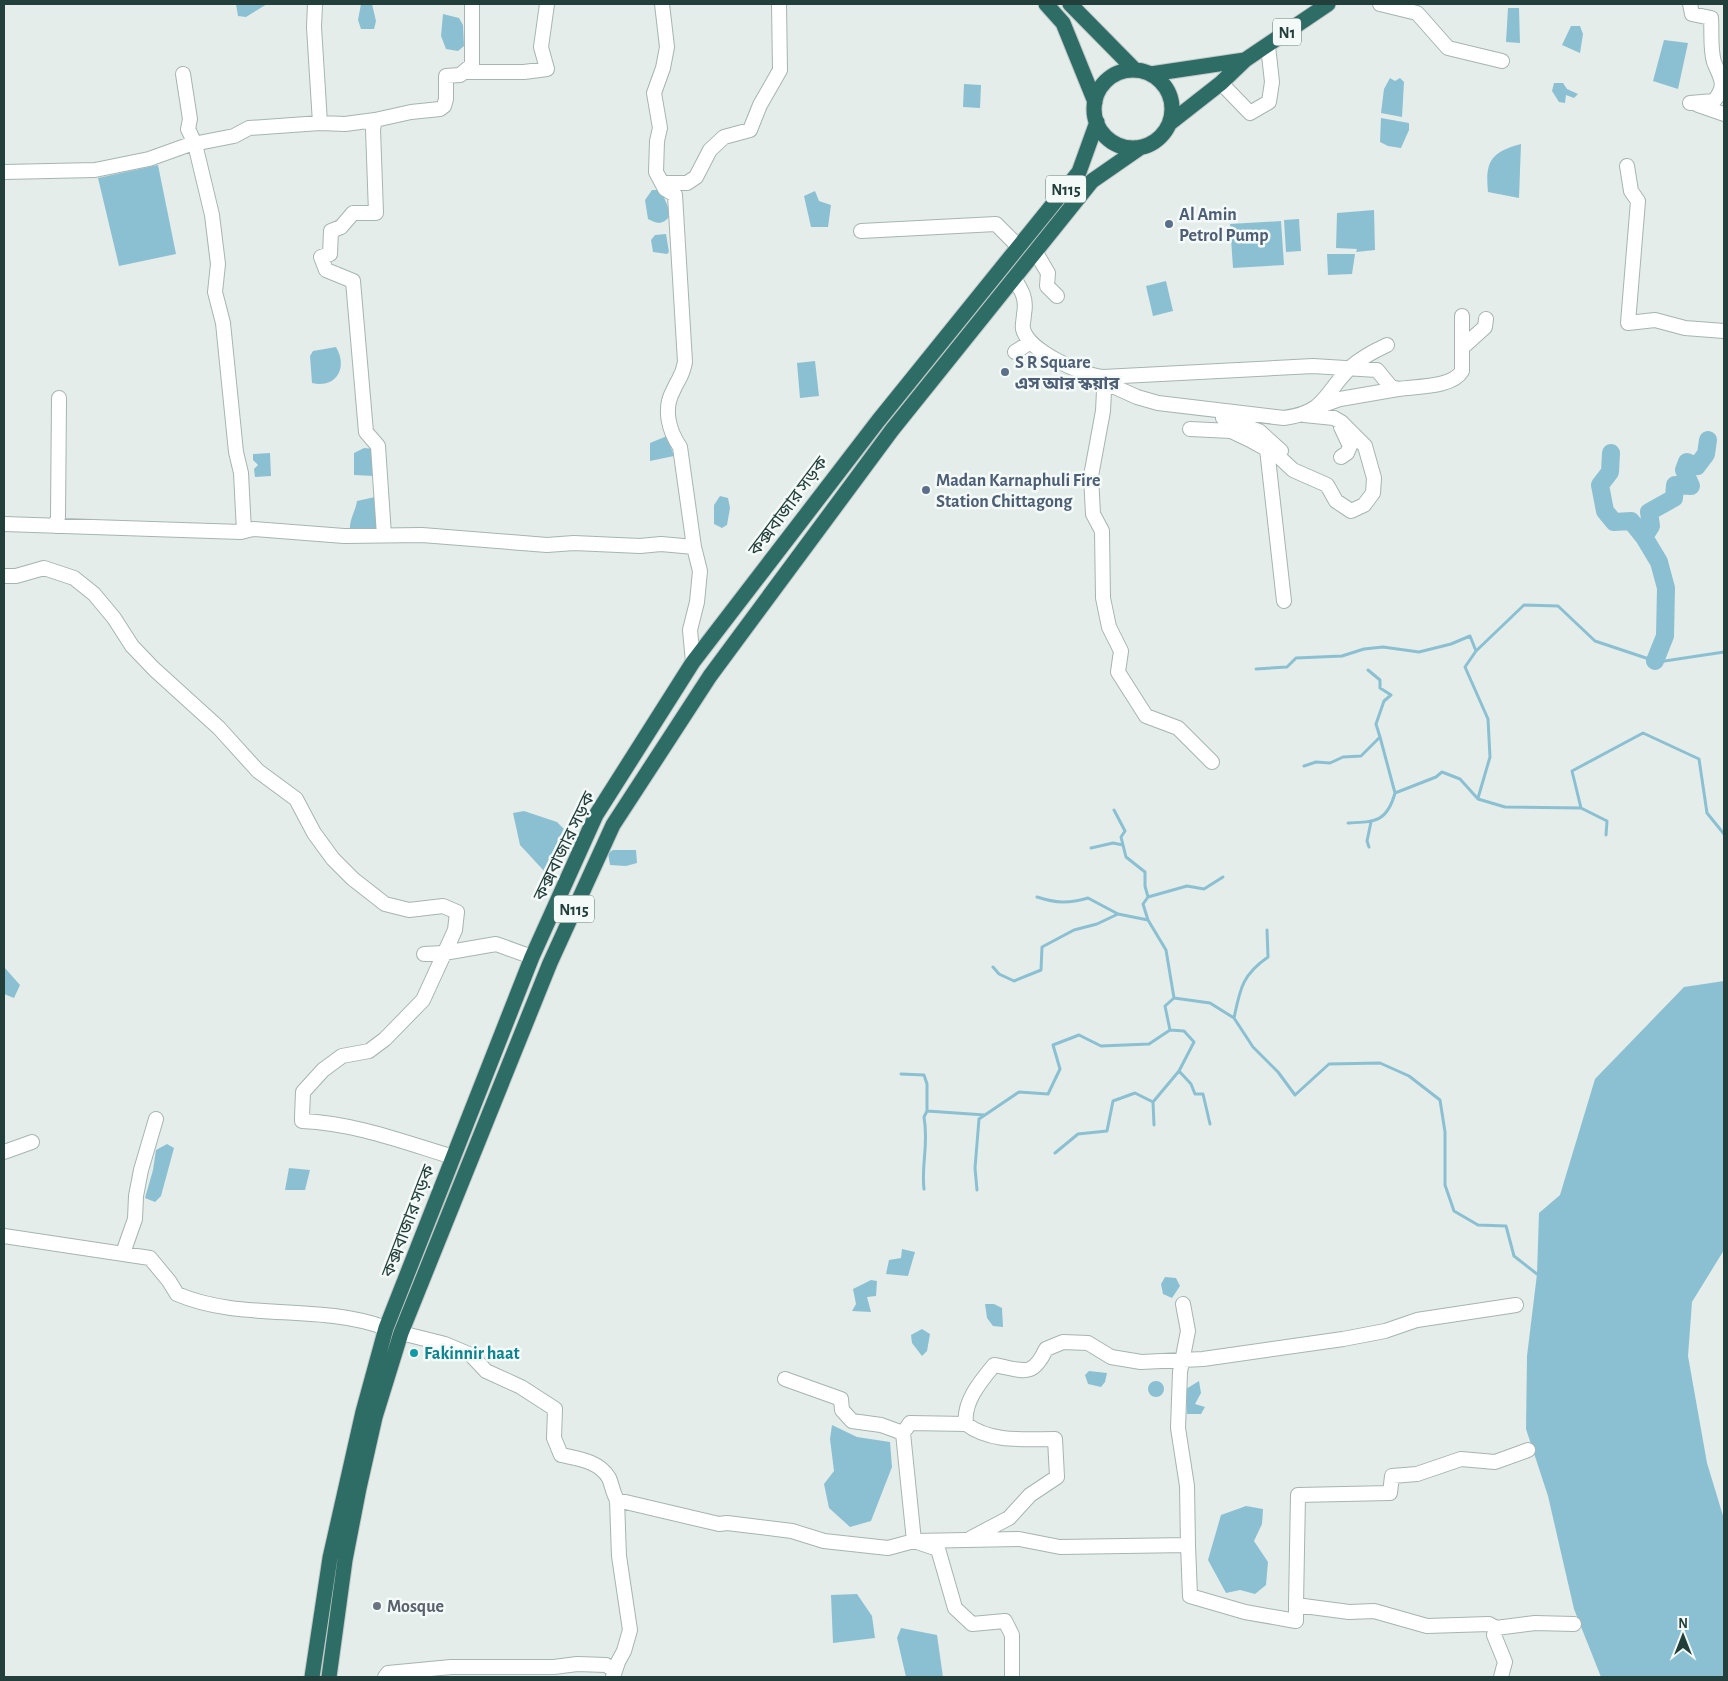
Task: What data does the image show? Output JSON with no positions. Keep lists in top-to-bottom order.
{
  "streets": {
    "highway": ["N1", "N115", "কক্সবাজার সড়ক"]
  },
  "crossings": [
    ["N1", "কক্সবাজার সড়ক"]
  ],
  "places": [
    "Al Amin Petrol Pump",
    "S R Square এস আর স্কয়ার",
    "Madan Karnaphuli Fire Station Chittagong",
    "Fakinnir haat",
    "Mosque"
  ],
  "north": "top"
}
